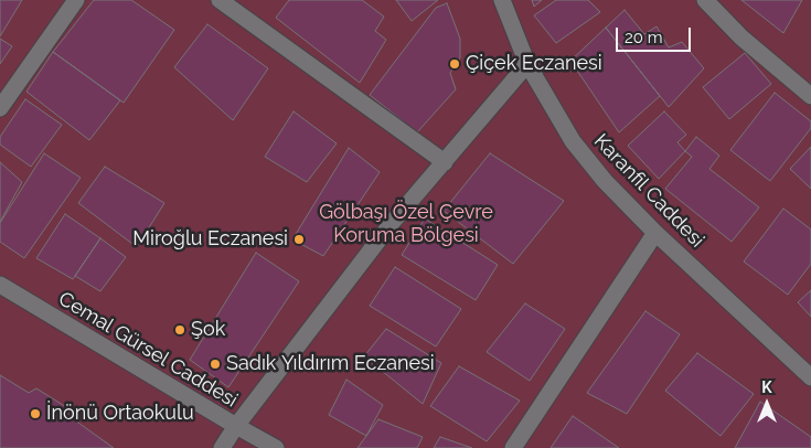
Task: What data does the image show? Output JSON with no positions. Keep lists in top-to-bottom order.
{
  "streets": {
    "street": ["Karanfil Caddesi", "Cemal Gürsel Caddesi"]
  },
  "parks": ["Gölbaşı Özel Çevre Koruma Bölgesi"],
  "places": [
    "Çiçek Eczanesi",
    "Miroğlu Eczanesi",
    "Şok",
    "Sadık Yıldırım Eczanesi",
    "İnönü Ortaokulu"
  ],
  "scale_bar": "20 m",
  "north": "top"
}
